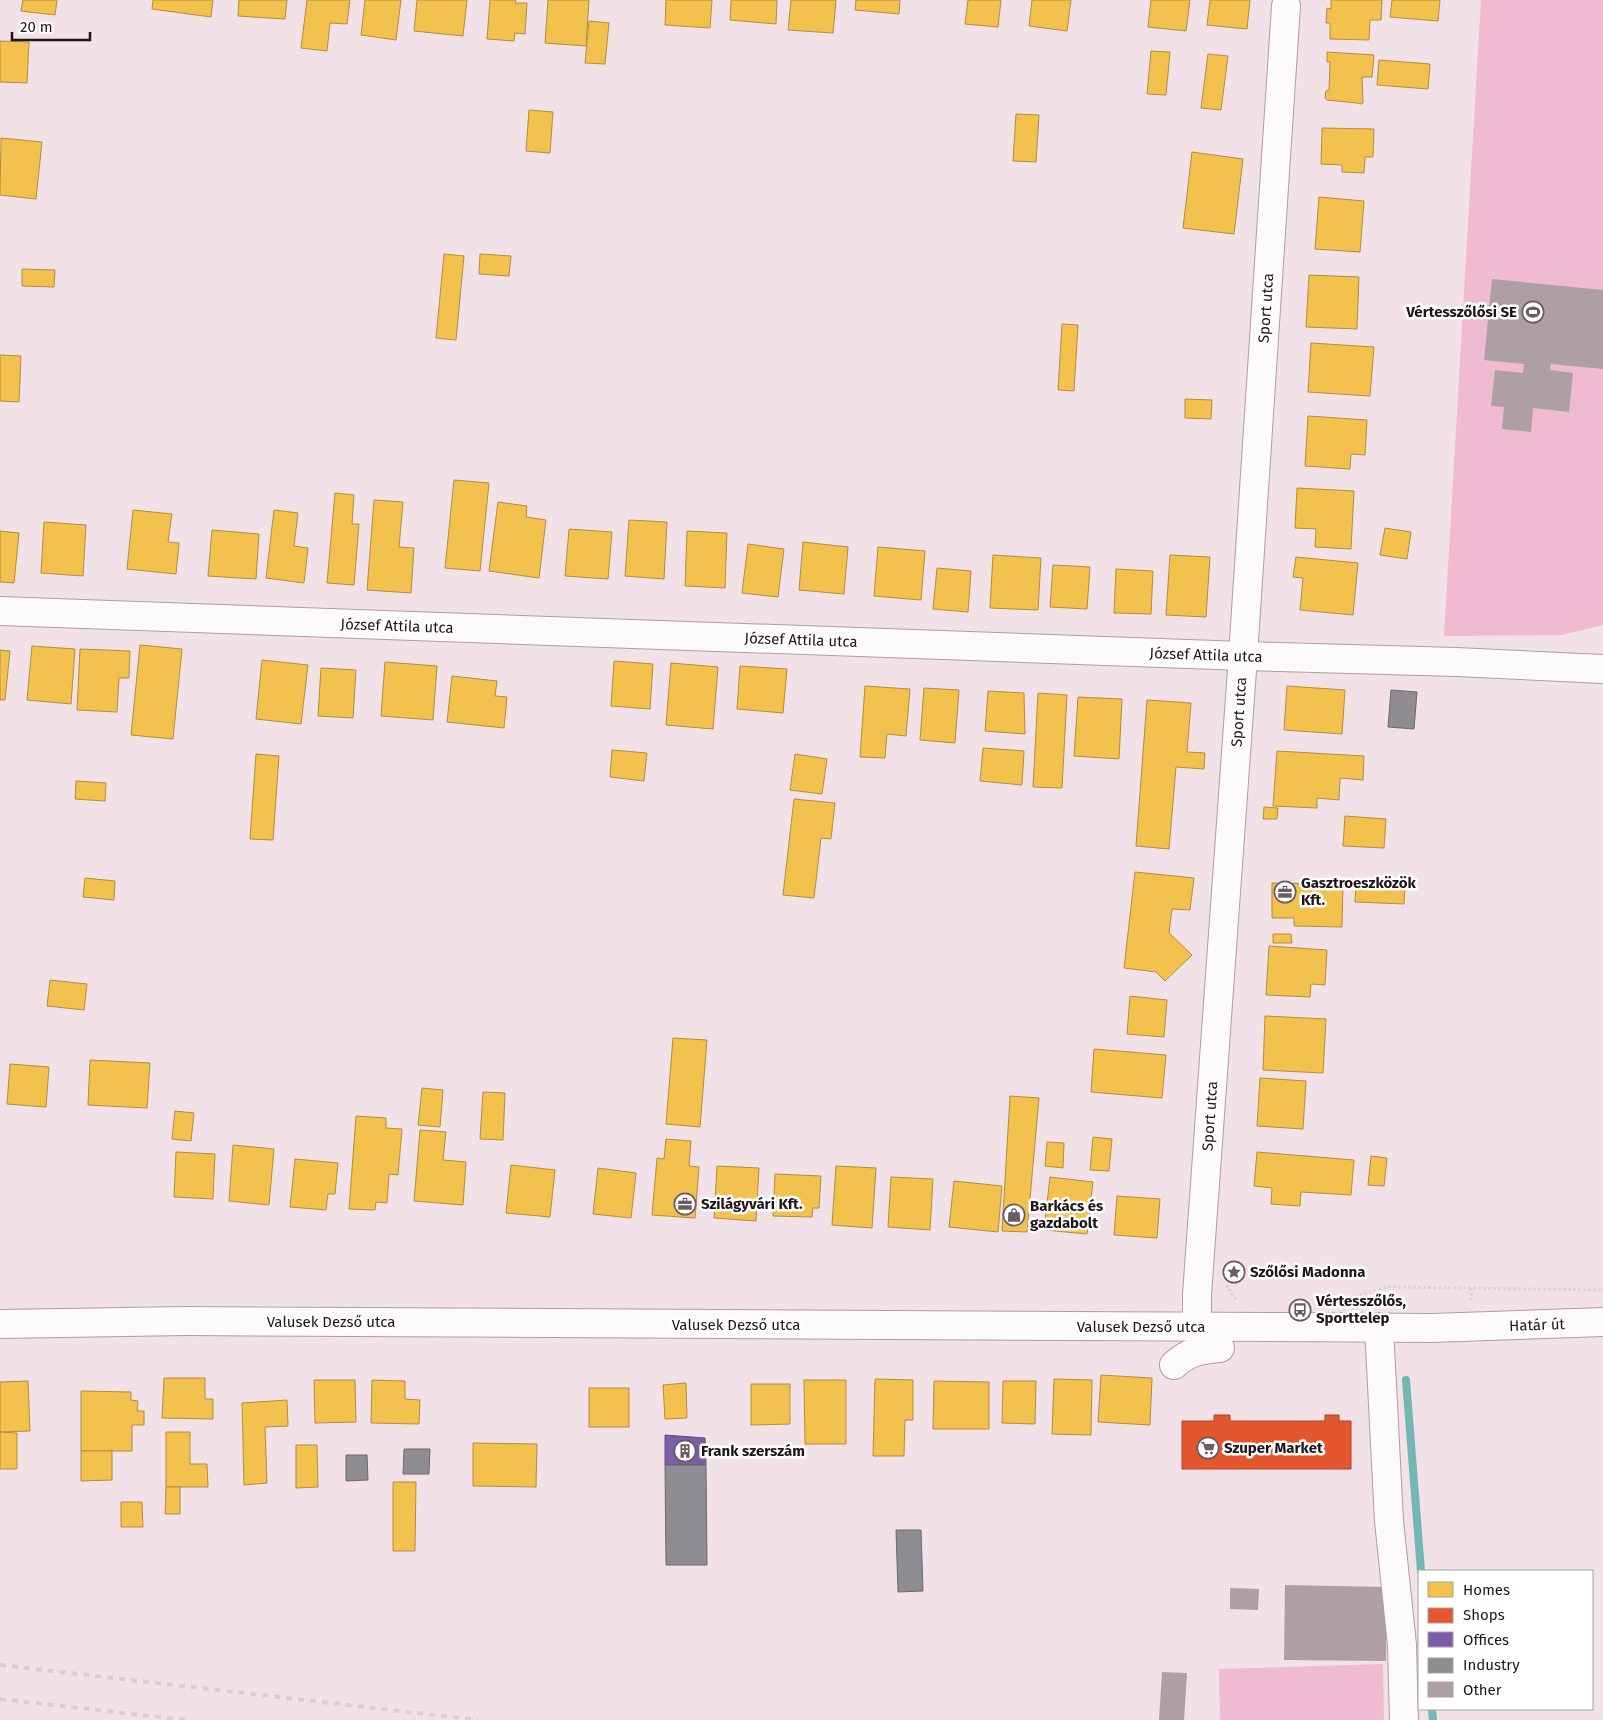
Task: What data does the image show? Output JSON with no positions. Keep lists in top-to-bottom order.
{
  "streets": {
    "street": [
      "Sport utca",
      "József Attila utca",
      "Valusek Dezső utca",
      "Határ út"
    ]
  },
  "crossings": [
    ["Sport utca", "József Attila utca"],
    ["Sport utca", "Valusek Dezső utca"],
    ["Valusek Dezső utca", "Határ út"]
  ],
  "places": {
    "sports": ["Vértesszőlősi SE"],
    "office": ["Gasztroeszközök Kft.", "Szilágyvári Kft."],
    "shop": ["Barkács és gazdabolt"],
    "place": ["Szőlősi Madonna"],
    "bus stop": ["Vértesszőlős, Sporttelep"],
    "supermarket": ["Szuper Market"],
    "building": ["Frank szerszám"]
  },
  "legend": [
    "Homes",
    "Shops",
    "Offices",
    "Industry",
    "Other"
  ],
  "scale_bar": "20 m"
}
